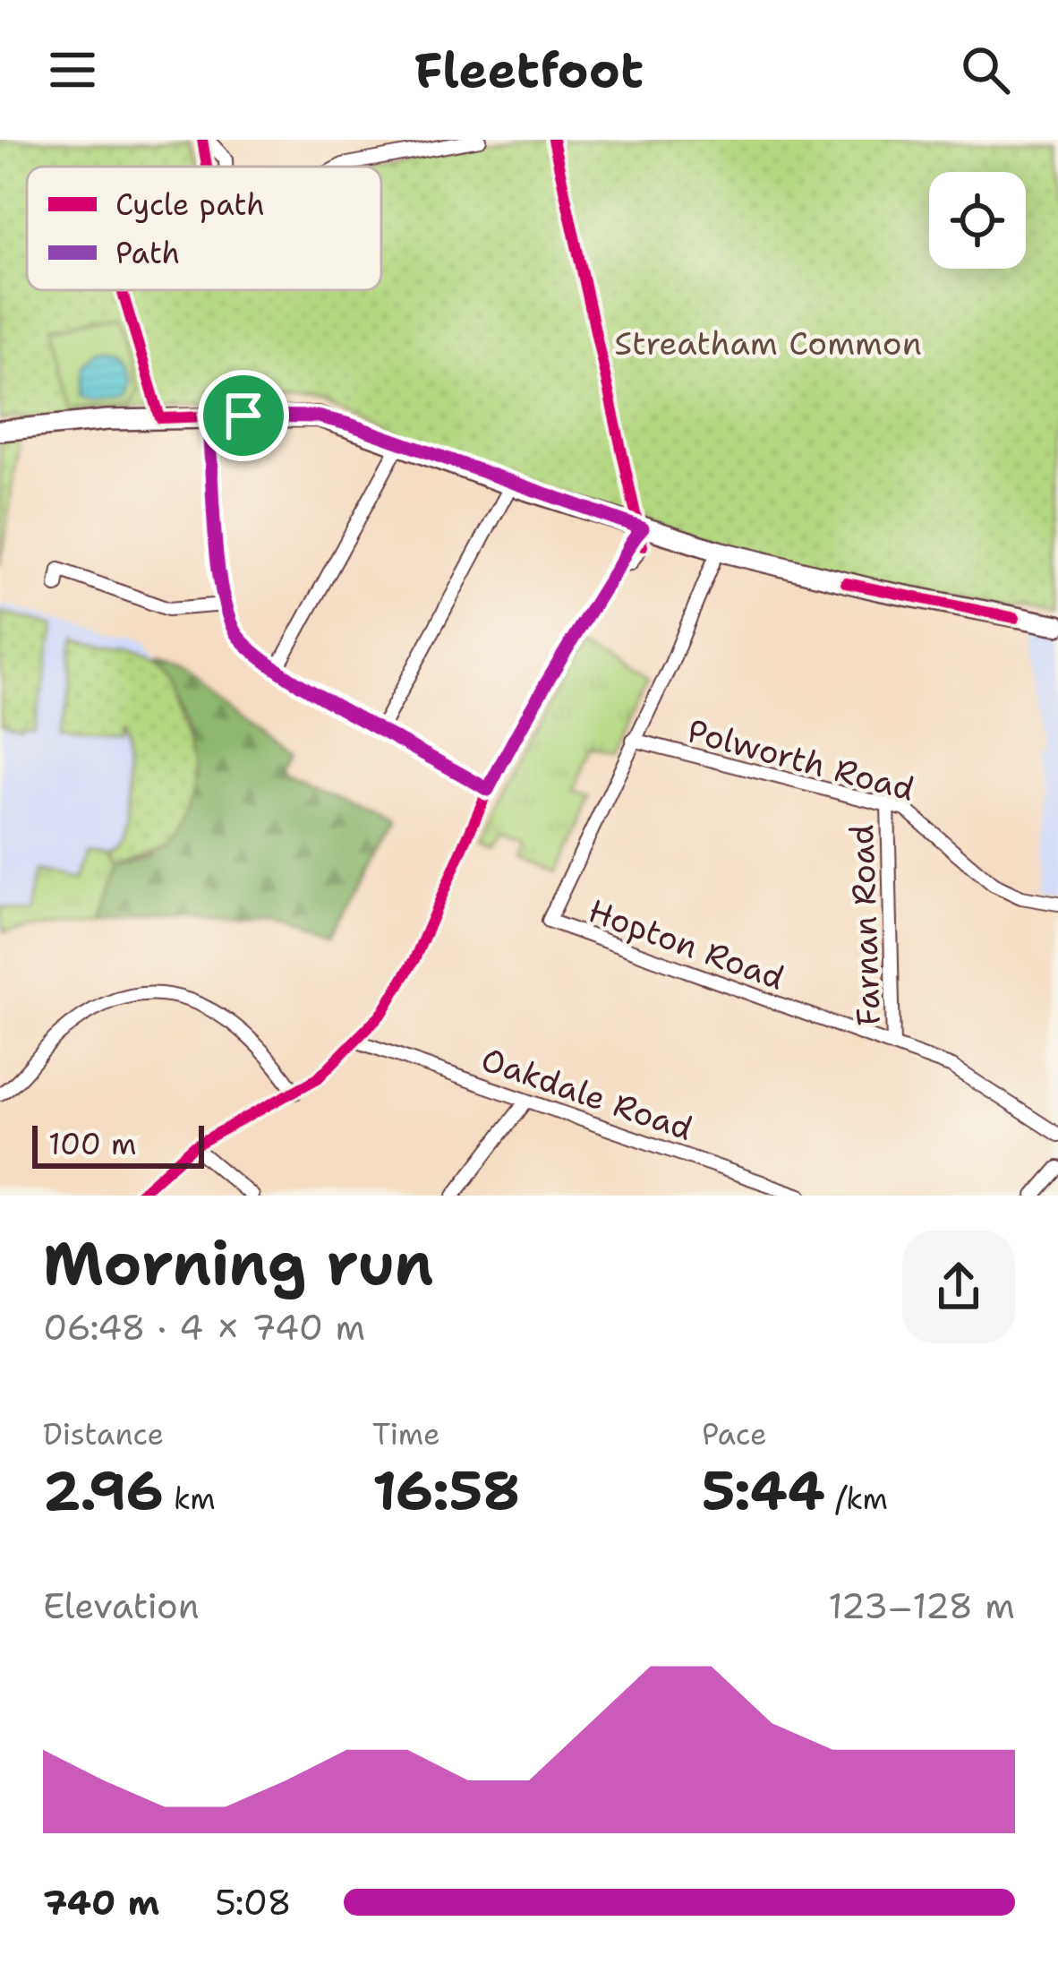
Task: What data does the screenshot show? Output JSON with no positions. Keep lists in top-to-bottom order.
{
  "streets": {
    "street": [
      "Polworth Road",
      "Farnan Road",
      "Hopton Road",
      "Oakdale Road"
    ]
  },
  "crossings": [
    ["Polworth Road", "Farnan Road"],
    ["Polworth Road", "Hopton Road"],
    ["Farnan Road", "Hopton Road"]
  ],
  "parks": ["Streatham Common"],
  "legend": ["Cycle path", "Path"],
  "scale_bar": "100 m",
  "page": {
    "header": "Fleetfoot",
    "scale": "100 m",
    "heading": ["Morning run", "06:48 · 4 × 740 m"],
    "stats": [
      ["Distance", "2.96 km"],
      ["Time", "16:58"],
      ["Pace", "5:44 /km"]
    ],
    "chart": ["Elevation", "123–128 m"],
    "list": [
      {
        "name": "740 m",
        "note": "5:08"
      }
    ]
  }
}
